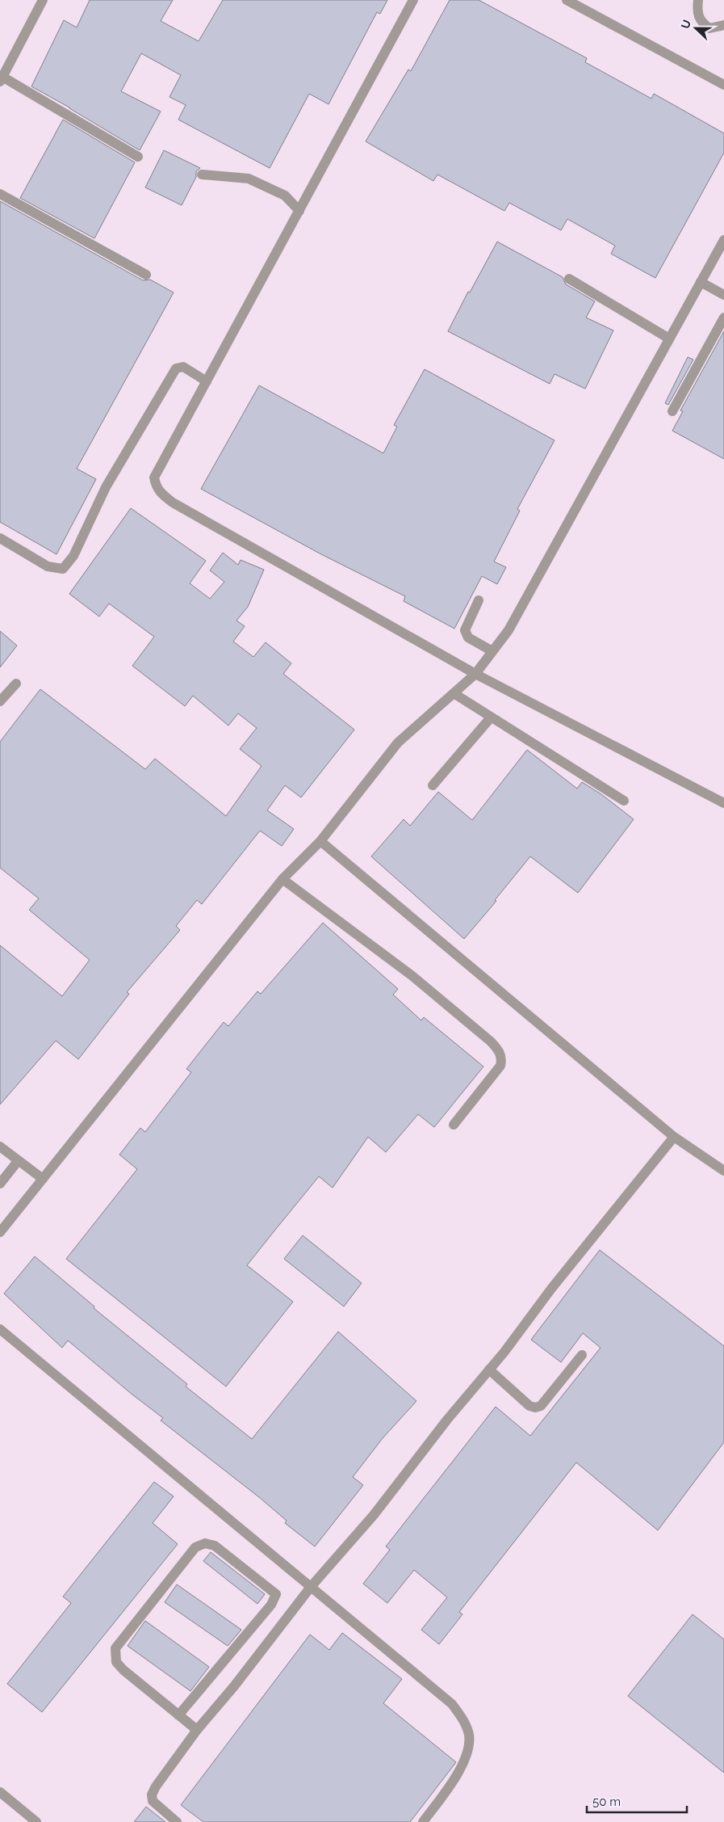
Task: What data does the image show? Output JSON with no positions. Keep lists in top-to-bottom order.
{
  "scale_bar": "50 m",
  "north": "left"
}
